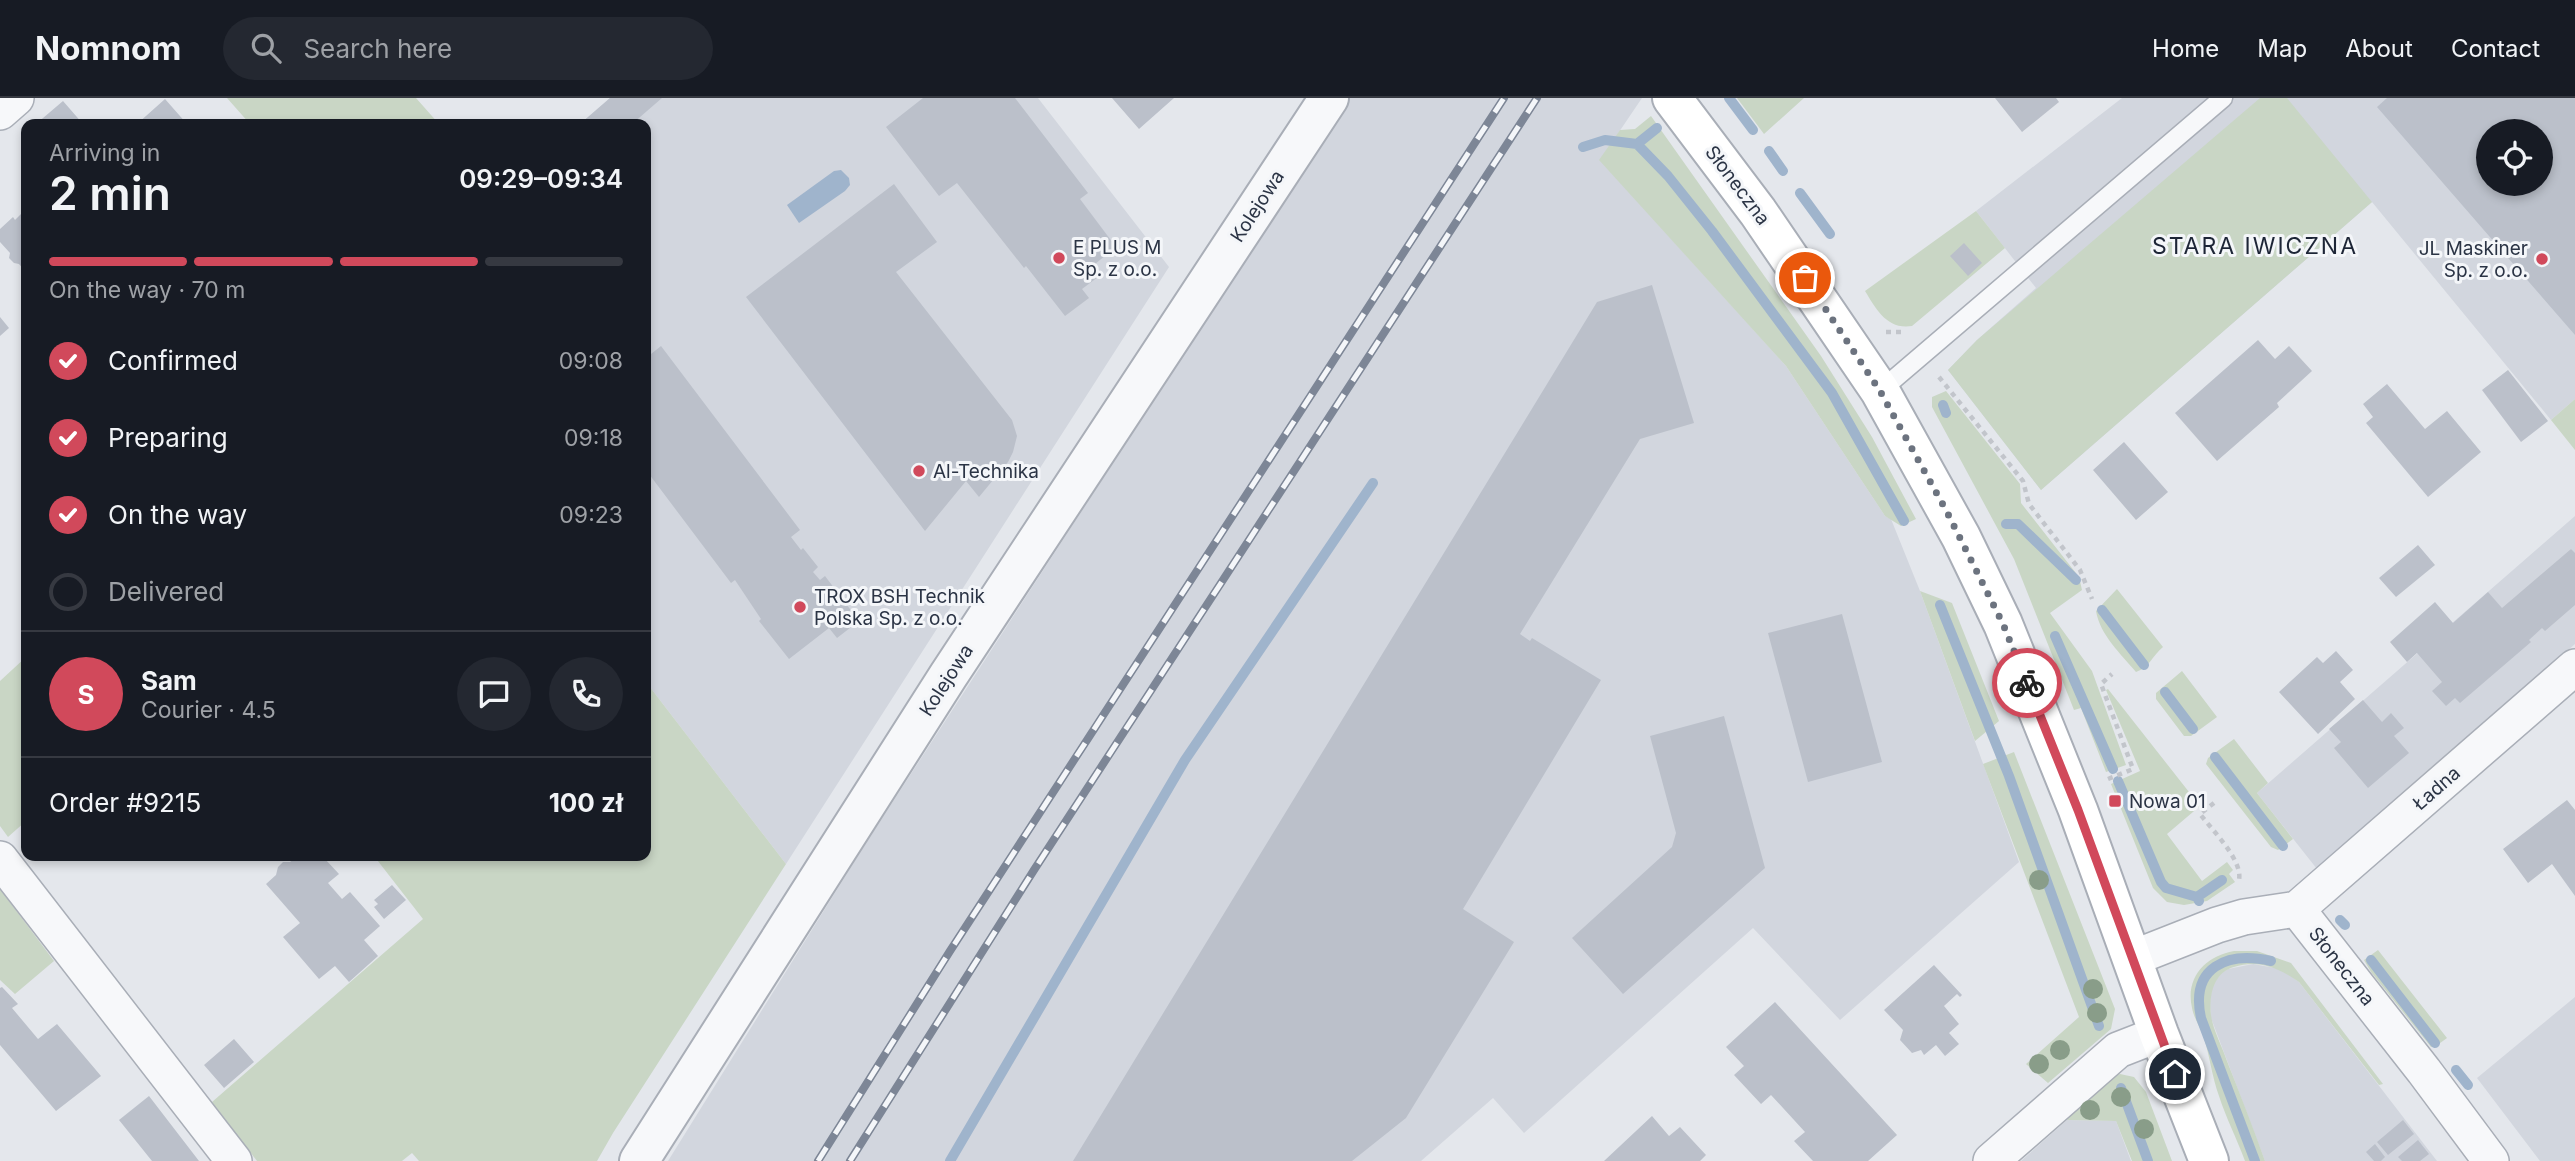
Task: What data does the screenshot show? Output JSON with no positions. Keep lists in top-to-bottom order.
{
  "streets": {
    "main road": ["Słoneczna"],
    "street": ["Kolejowa", "Ładna"]
  },
  "crossings": [
    ["Słoneczna", "Ładna"]
  ],
  "districts": ["STARA IWICZNA"],
  "places": {
    "other": [
      "E PLUS M Sp. z o.o.",
      "JL Maskiner Sp. z o.o.",
      "Al-Technika",
      "TROX BSH Technik Polska Sp. z o.o."
    ],
    "transit": ["Nowa 01"]
  },
  "page": {
    "header": "Nomnom",
    "search": "Search here",
    "nav": [
      "Home",
      "Map",
      "About",
      "Contact"
    ],
    "heading": ["2 min", "Arriving in", "09:29–09:34"],
    "panel": [
      "Sam",
      "Courier · 4.5",
      "Order #9215",
      "100 zł"
    ],
    "bar": "On the way · 70 m",
    "list": [
      ["Confirmed", "09:08"],
      ["Preparing", "09:18"],
      ["On the way", "09:23"],
      "Delivered"
    ],
    "round": "S"
  }
}
